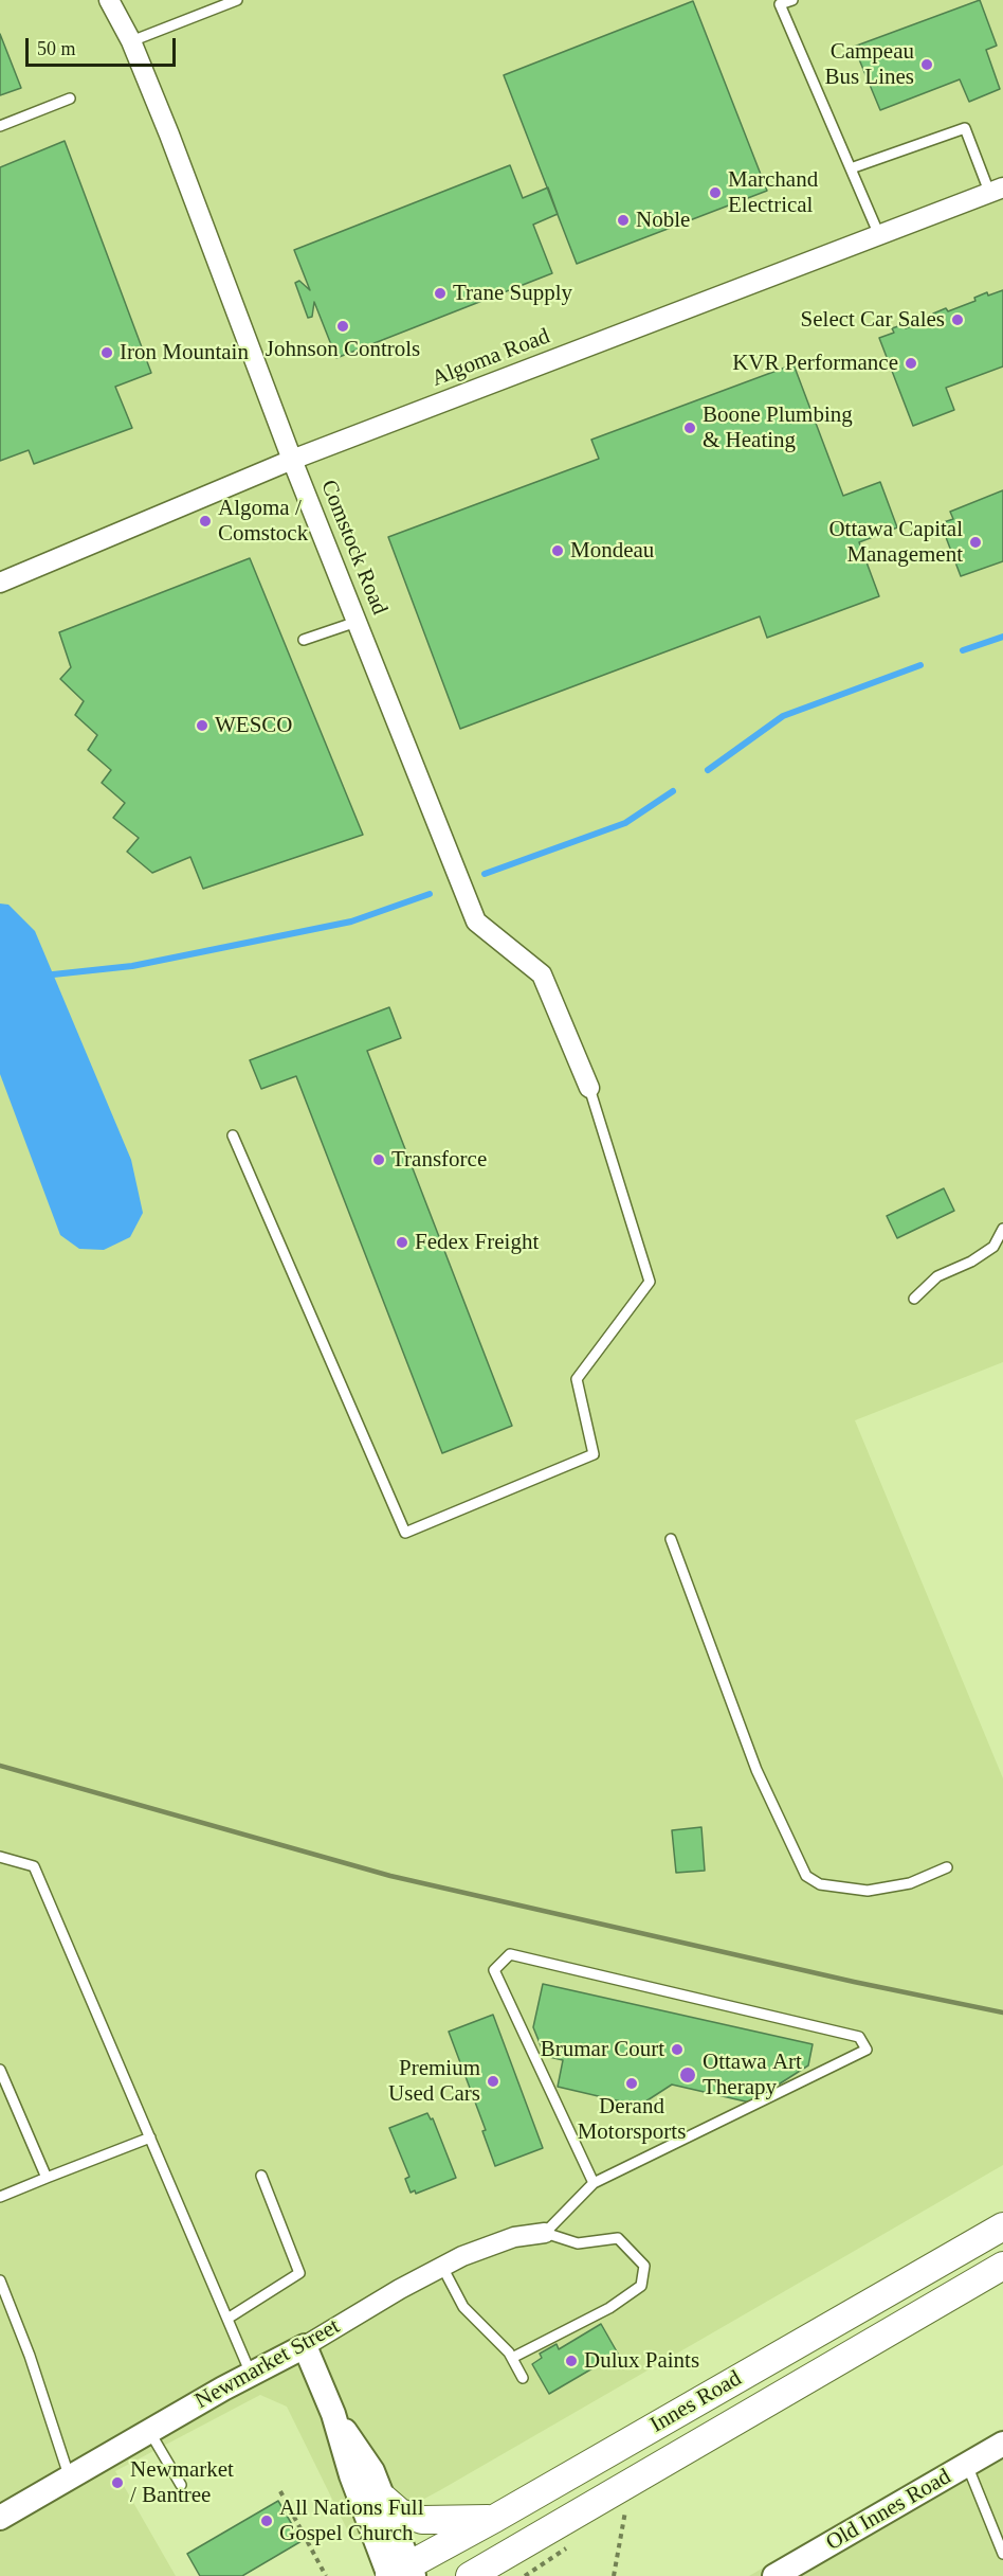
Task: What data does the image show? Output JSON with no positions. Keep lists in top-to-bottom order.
{
  "streets": {
    "main road": ["Innes Road"],
    "street": [
      "Algoma Road",
      "Comstock Road",
      "Newmarket Street",
      "Old Innes Road"
    ]
  },
  "crossings": [
    ["Algoma Road", "Comstock Road"]
  ],
  "places": [
    "Campeau Bus Lines",
    "Marchand Electrical",
    "Noble",
    "Trane Supply",
    "Select Car Sales",
    "Johnson Controls",
    "Iron Mountain",
    "KVR Performance",
    "Boone Plumbing & Heating",
    "Algoma / Comstock",
    "Ottawa Capital Management",
    "Mondeau",
    "WESCO",
    "Transforce",
    "Fedex Freight",
    "Brumar Court",
    "Ottawa Art Therapy",
    "Premium Used Cars",
    "Derand Motorsports",
    "Dulux Paints",
    "Newmarket / Bantree",
    "All Nations Full Gospel Church"
  ],
  "scale_bar": "50 m"
}
